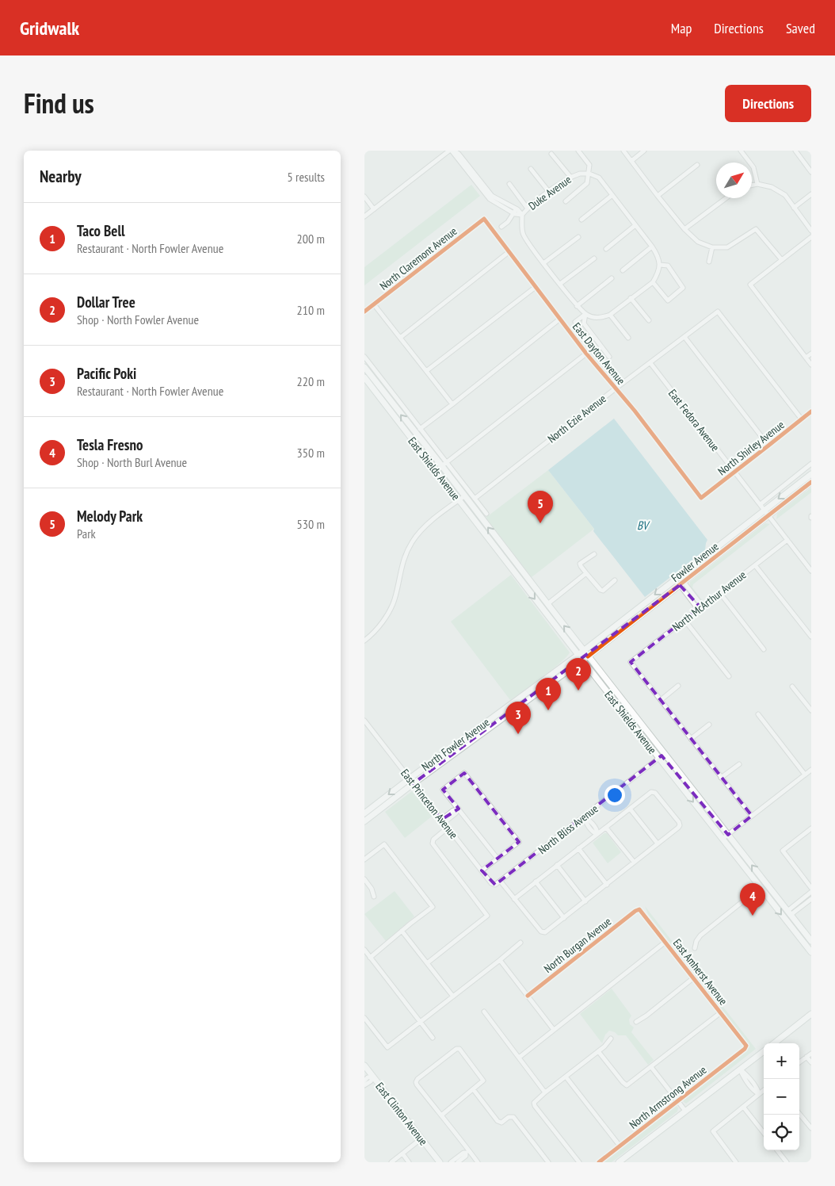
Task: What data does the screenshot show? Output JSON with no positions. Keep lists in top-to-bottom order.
{
  "streets": {
    "main road": [
      "East Shields Avenue",
      "Fowler Avenue",
      "North Fowler Avenue",
      "North Armstrong Avenue",
      "East Clinton Avenue"
    ],
    "street": [
      "Duke Avenue",
      "North Claremont Avenue",
      "East Dayton Avenue",
      "North Ezie Avenue",
      "East Fedora Avenue",
      "North Shirley Avenue",
      "North McArthur Avenue",
      "East Princeton Avenue",
      "North Bliss Avenue",
      "North Burgan Avenue",
      "East Amherst Avenue"
    ]
  },
  "crossings": [
    ["North Claremont Avenue", "East Dayton Avenue"],
    ["East Dayton Avenue", "North Ezie Avenue"],
    ["East Dayton Avenue", "North Shirley Avenue"],
    ["North Ezie Avenue", "East Fedora Avenue"],
    ["North Ezie Avenue", "North Shirley Avenue"],
    ["North Ezie Avenue", "East Shields Avenue"],
    ["East Fedora Avenue", "North Shirley Avenue"],
    ["East Fedora Avenue", "Fowler Avenue"],
    ["East Fedora Avenue", "North McArthur Avenue"],
    ["East Fedora Avenue", "North Fowler Avenue"],
    ["East Shields Avenue", "Fowler Avenue"],
    ["East Shields Avenue", "North Fowler Avenue"],
    ["East Shields Avenue", "North Bliss Avenue"],
    ["Fowler Avenue", "North Fowler Avenue"],
    ["North Fowler Avenue", "East Princeton Avenue"],
    ["East Princeton Avenue", "North Bliss Avenue"],
    ["North Burgan Avenue", "East Amherst Avenue"],
    ["East Amherst Avenue", "North Armstrong Avenue"]
  ],
  "water": ["BV"],
  "north": "top right",
  "page": {
    "header": "Gridwalk",
    "nav": ["Map", "Directions", "Saved"],
    "title": "Find us",
    "buttons": "Directions",
    "heading": ["Nearby", "5 results"],
    "list": [
      {
        "mark": "1",
        "name": "Taco Bell",
        "note": "Restaurant · North Fowler Avenue",
        "value": "200 m"
      },
      {
        "mark": "2",
        "name": "Dollar Tree",
        "note": "Shop · North Fowler Avenue",
        "value": "210 m"
      },
      {
        "mark": "3",
        "name": "Pacific Poki",
        "note": "Restaurant · North Fowler Avenue",
        "value": "220 m"
      },
      {
        "mark": "4",
        "name": "Tesla Fresno",
        "note": "Shop · North Burl Avenue",
        "value": "350 m"
      },
      {
        "mark": "5",
        "name": "Melody Park",
        "note": "Park",
        "value": "530 m"
      }
    ],
    "pins": [
      "5",
      "2",
      "1",
      "3",
      "4"
    ],
    "map_buttons": ["+", "−"]
  }
}
